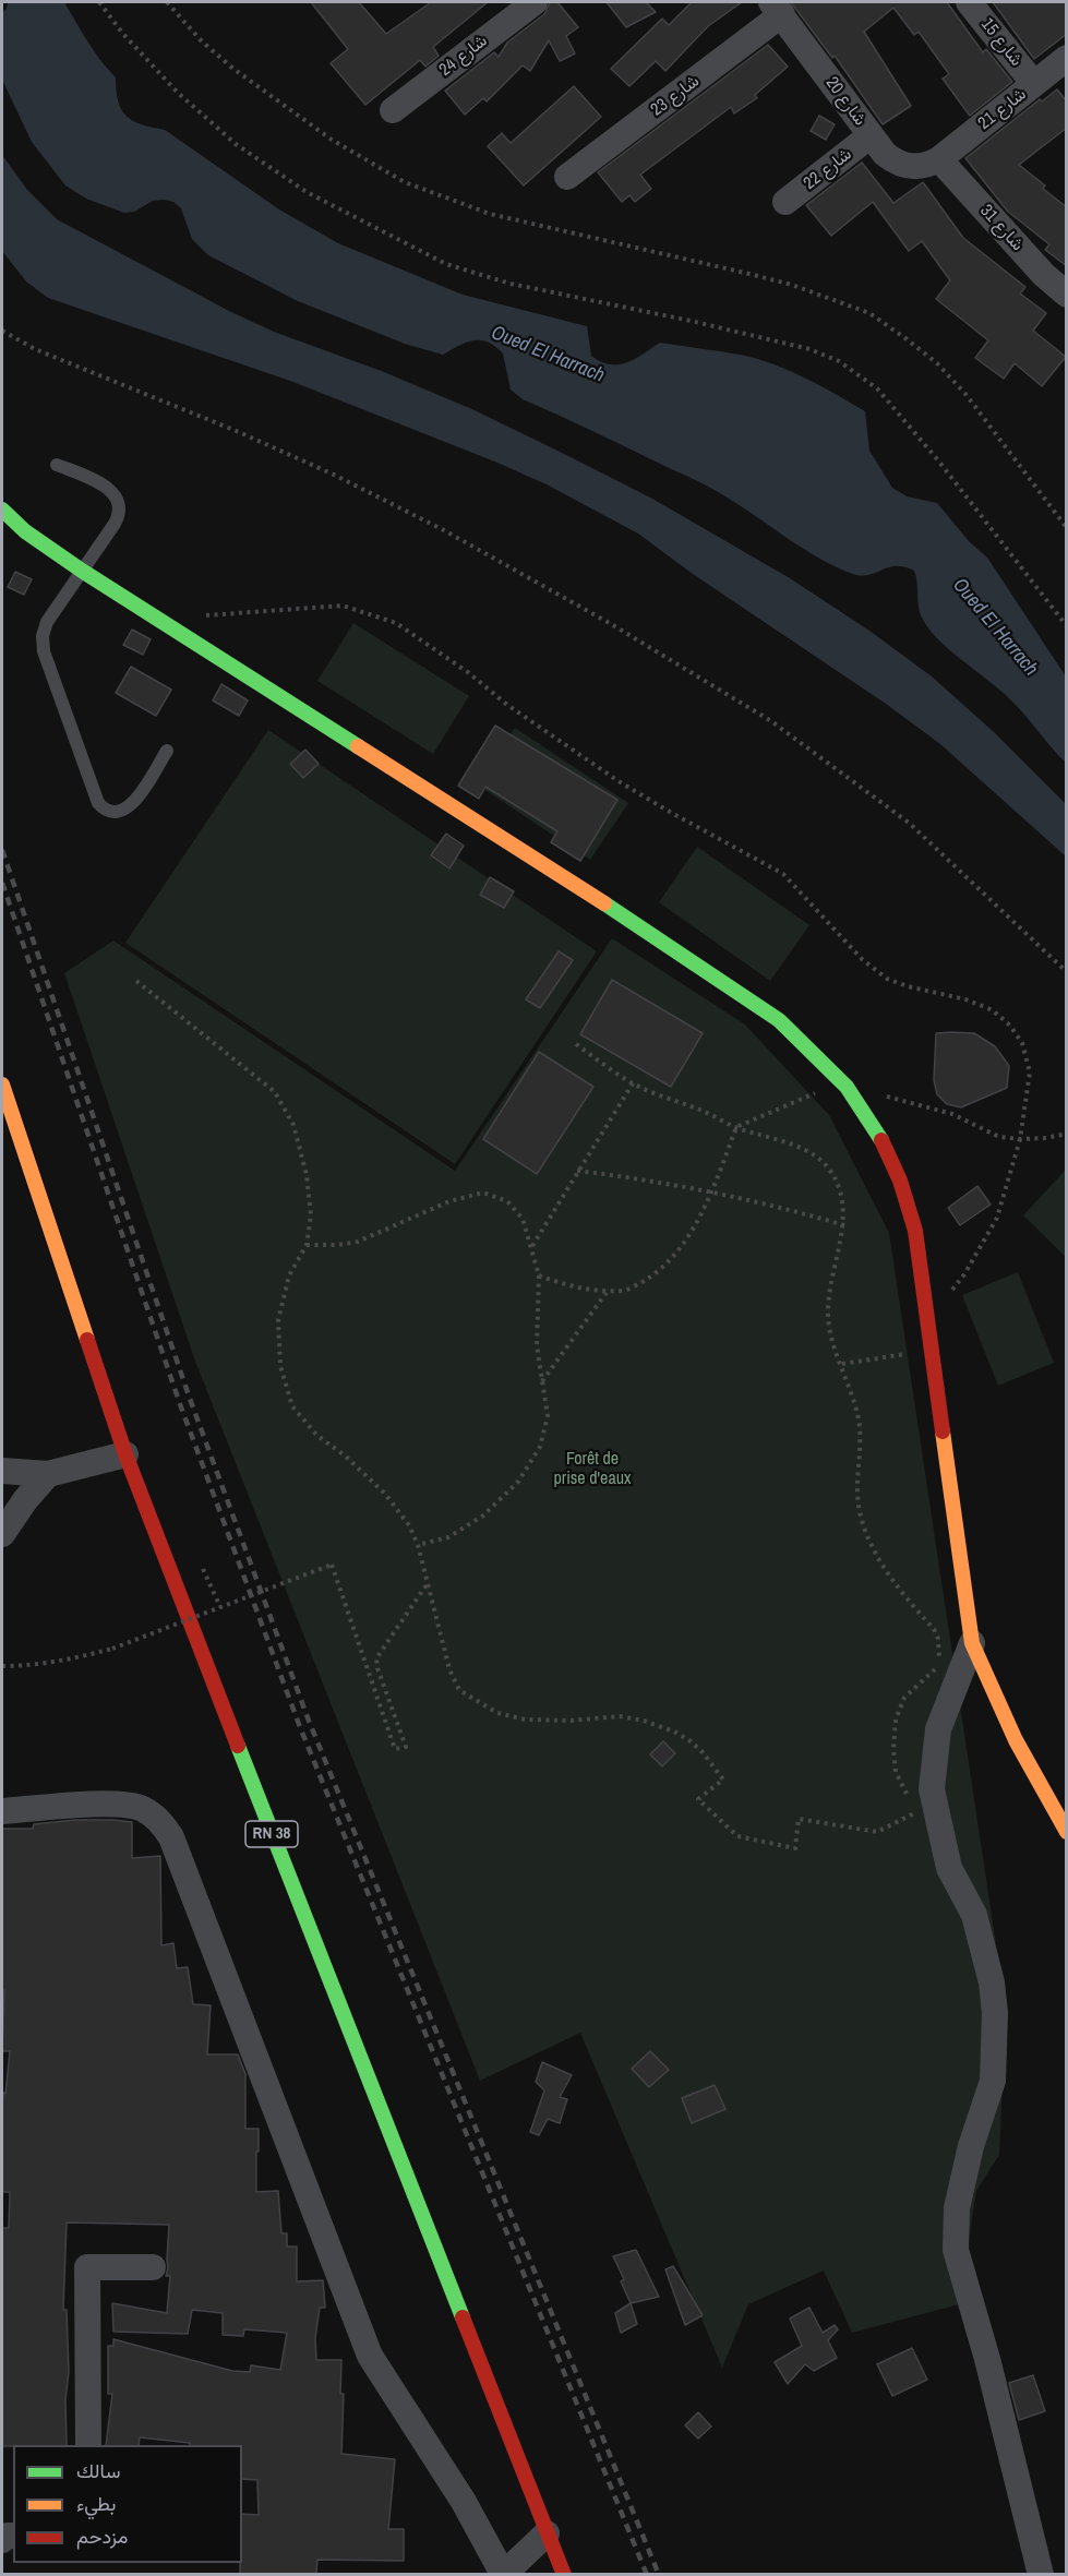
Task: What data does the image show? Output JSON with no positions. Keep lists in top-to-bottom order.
{
  "streets": {
    "street": [
      "شارع 15",
      "شارع 24",
      "شارع 23",
      "شارع 20",
      "شارع 21",
      "شارع 22",
      "شارع 31",
      "RN 38"
    ]
  },
  "crossings": [
    ["شارع 15", "شارع 21"],
    ["شارع 23", "شارع 20"],
    ["شارع 20", "شارع 21"],
    ["شارع 20", "شارع 22"],
    ["شارع 20", "شارع 31"],
    ["شارع 21", "شارع 31"]
  ],
  "water": ["Oued El Harrach"],
  "parks": ["Forêt de prise d'eaux"],
  "legend": ["سالك", "بطيء", "مزدحم"]
}
